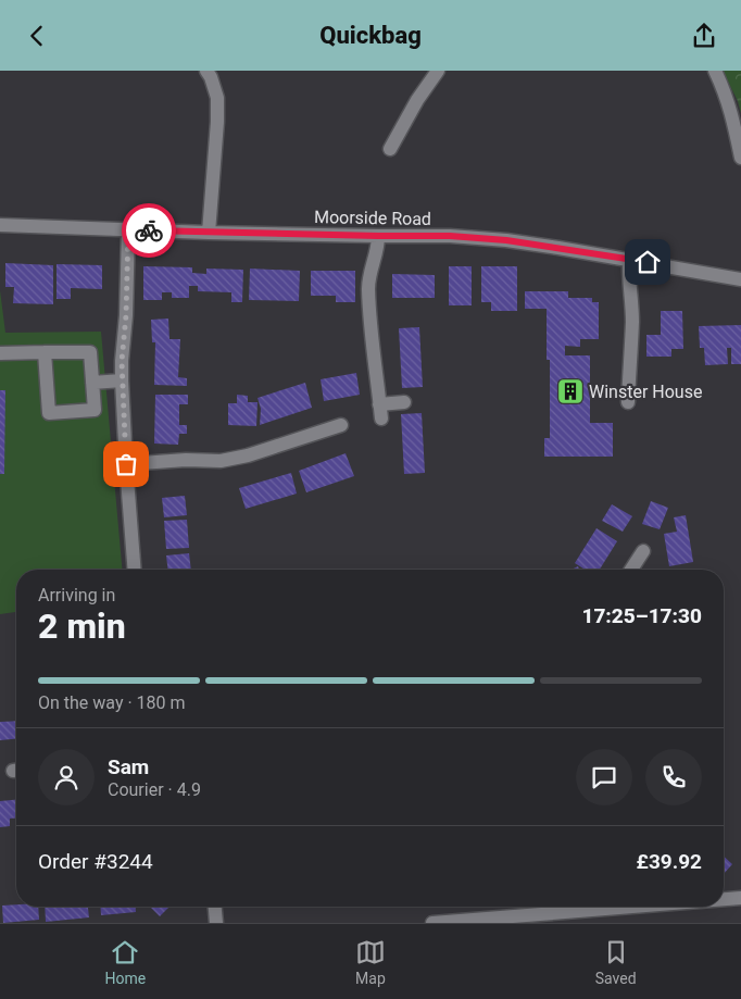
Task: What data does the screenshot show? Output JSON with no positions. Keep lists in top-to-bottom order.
{
  "streets": {
    "street": ["Moorside Road"]
  },
  "places": {
    "building": ["Winster House"]
  },
  "page": {
    "header": "Quickbag",
    "heading": ["2 min", "Arriving in", "17:25–17:30"],
    "panel": [
      "Sam",
      "Courier · 4.9",
      "Order #3244",
      "£39.92"
    ],
    "bar": "On the way · 180 m",
    "tabs": ["Home", "Map", "Saved"]
  }
}
